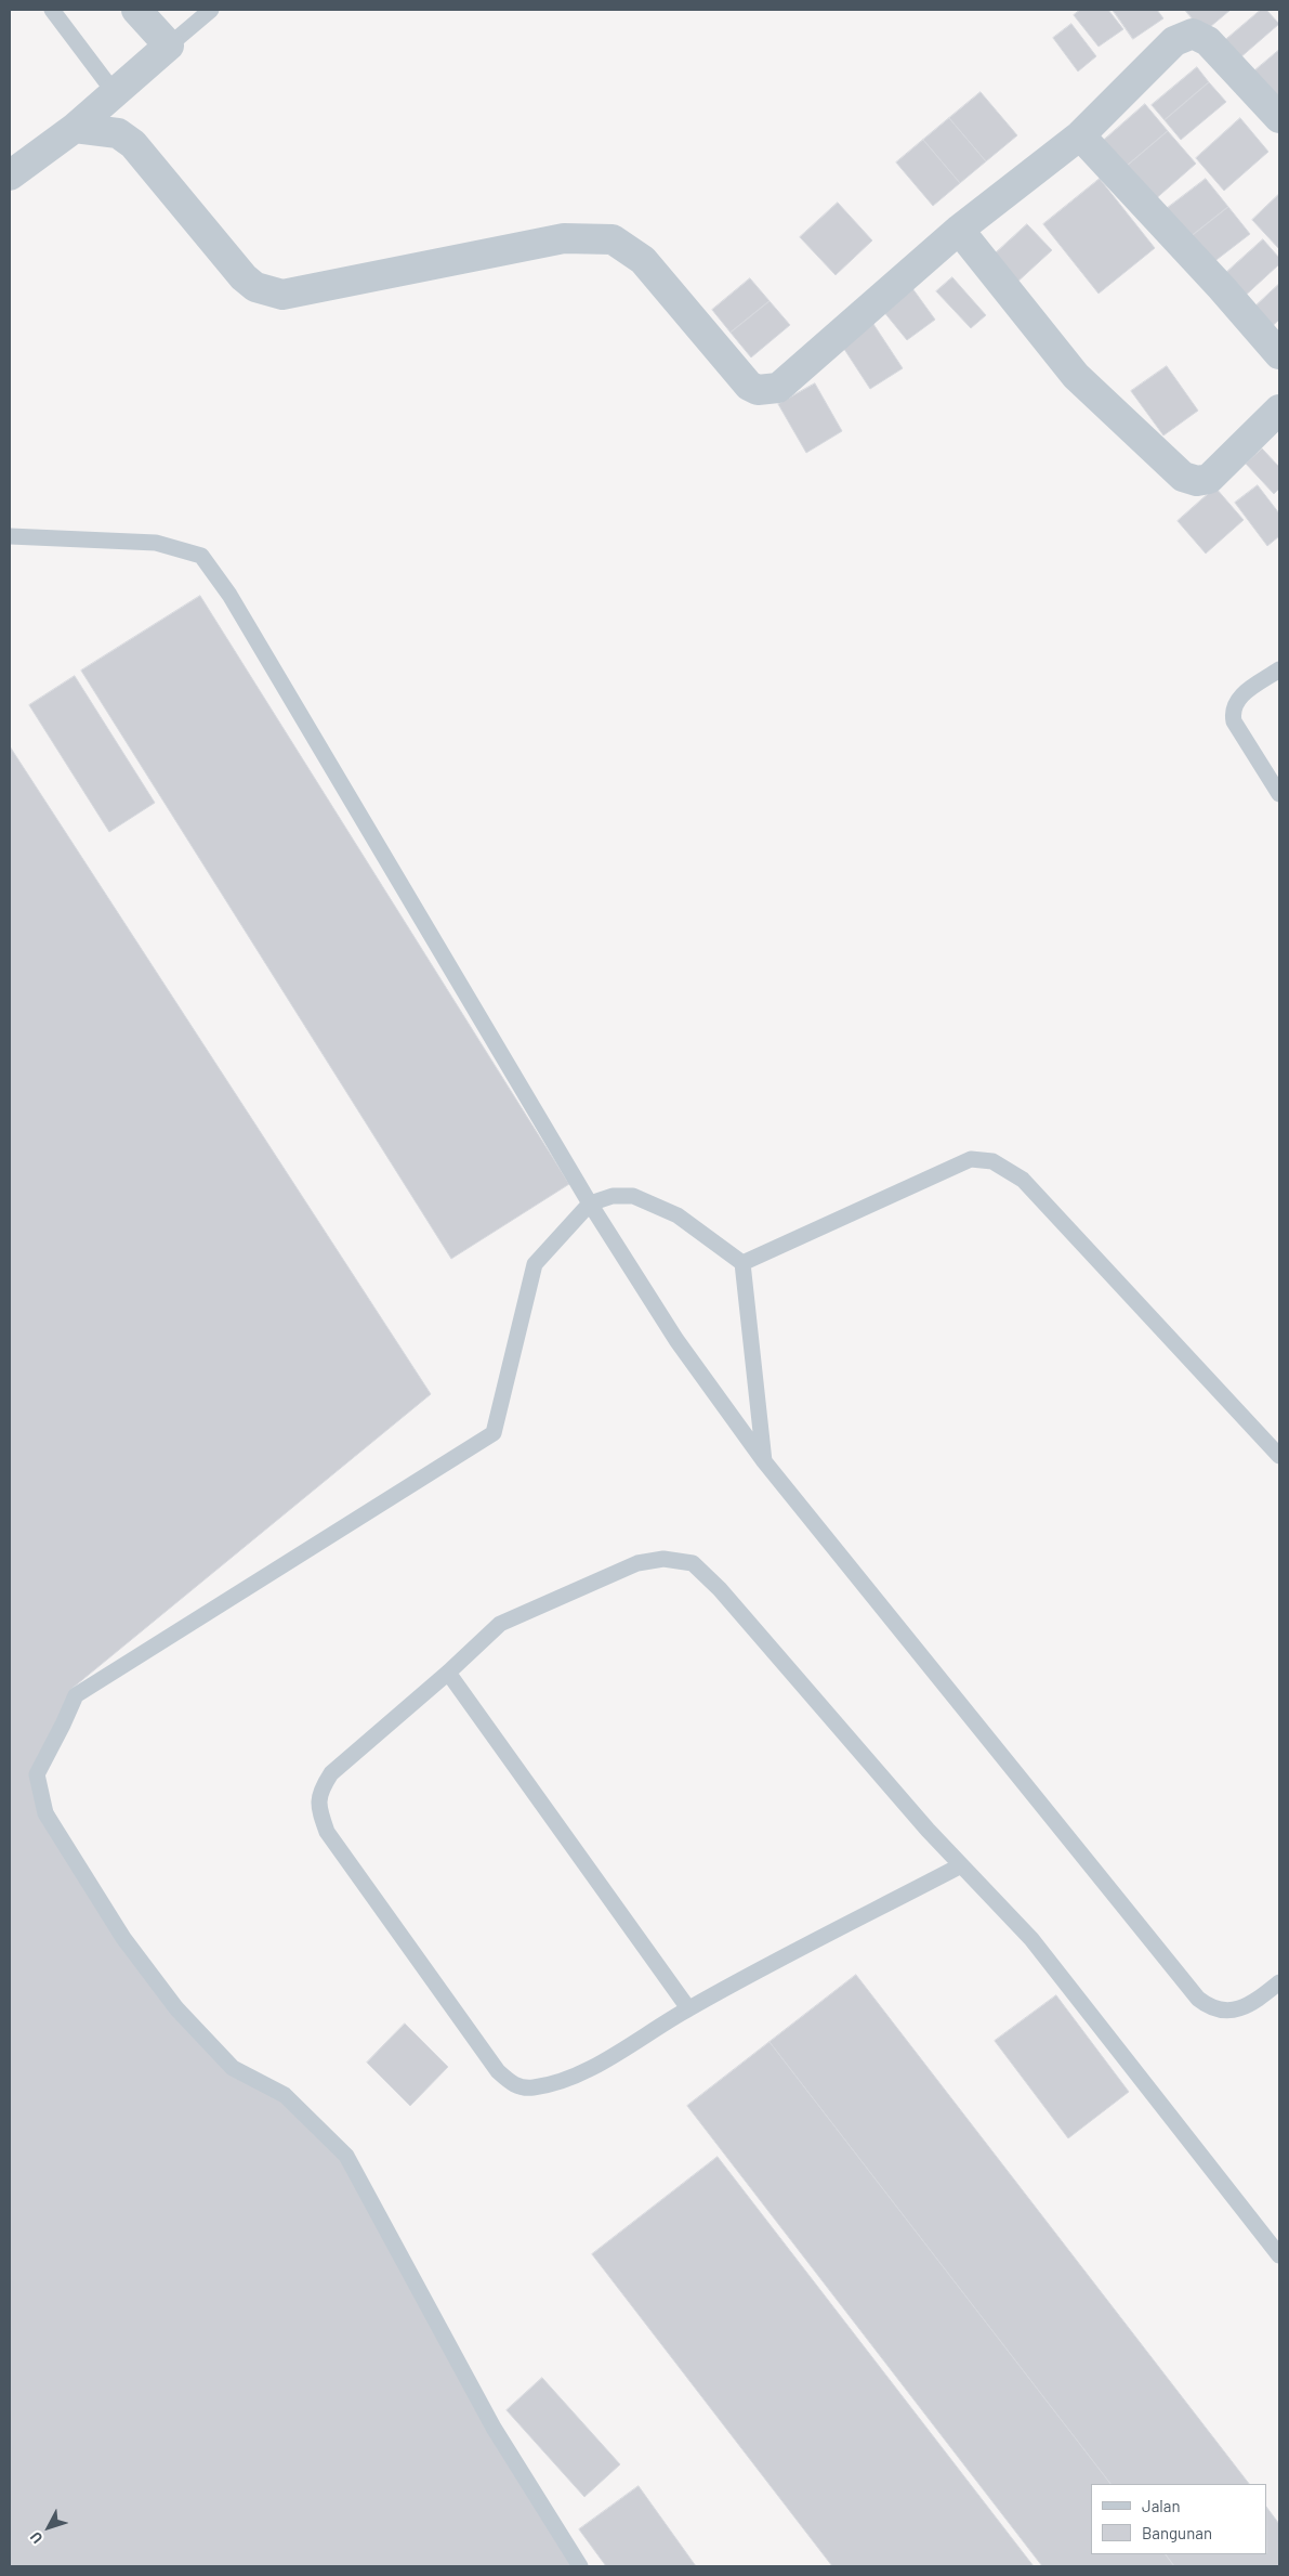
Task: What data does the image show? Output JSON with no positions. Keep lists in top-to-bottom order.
{
  "legend": ["Jalan", "Bangunan"],
  "north": "bottom left"
}
